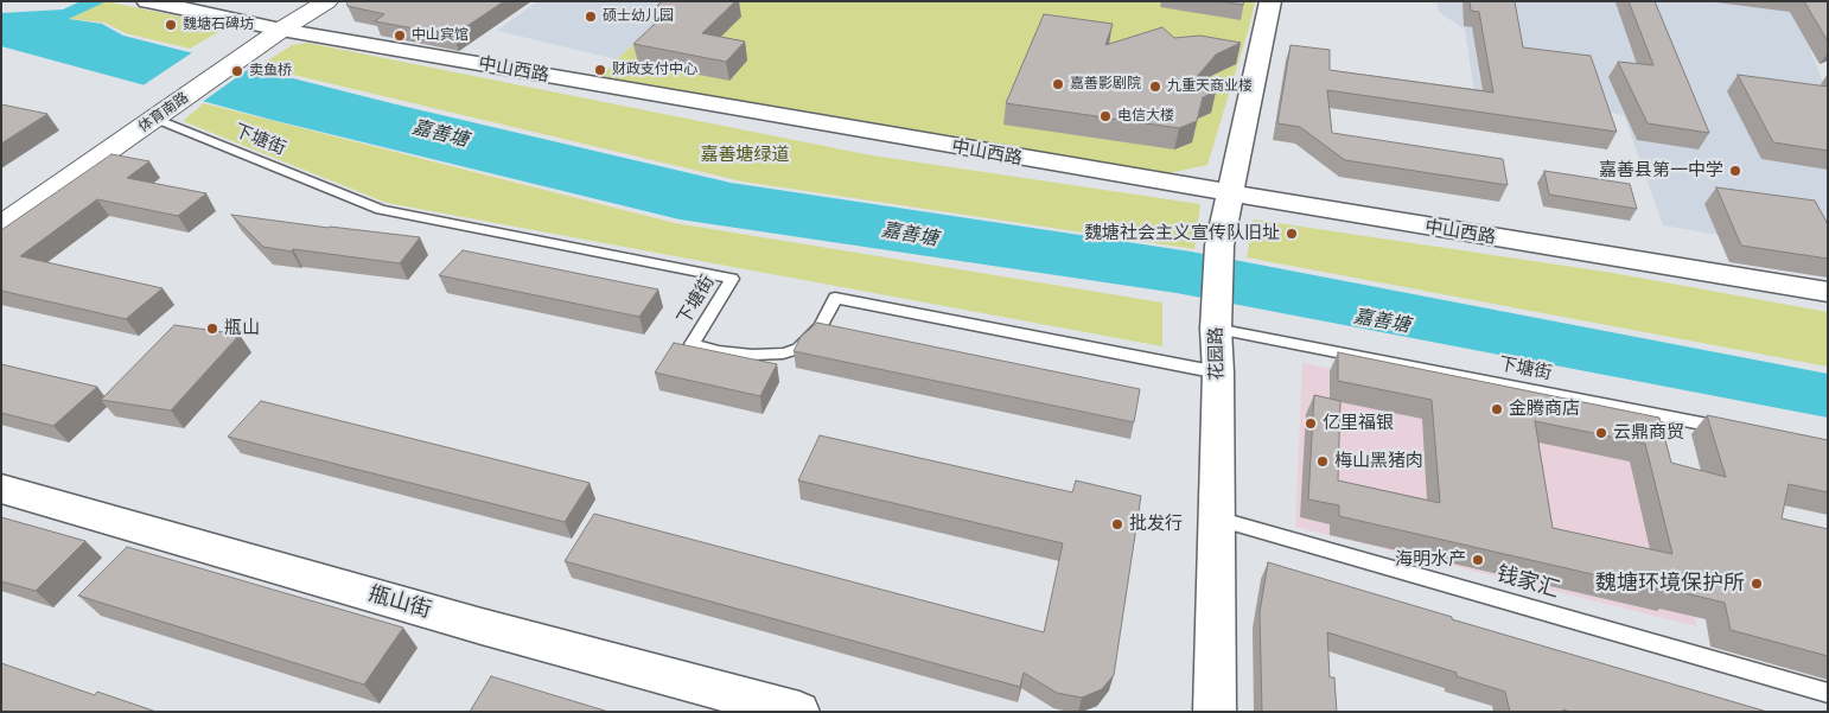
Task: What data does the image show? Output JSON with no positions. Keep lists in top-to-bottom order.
{
  "streets": {
    "main road": ["体育南路"],
    "street": ["中山西路", "花园路", "甁山街"],
    "lane": ["下塘街", "钱家汇"]
  },
  "crossings": [
    ["中山西路", "体育南路"],
    ["中山西路", "花园路"],
    ["体育南路", "下塘街"],
    ["下塘街", "花园路"],
    ["花园路", "钱家汇"]
  ],
  "water": ["嘉善塘"],
  "parks": ["嘉善塘绿道"],
  "places": [
    "硕士幼儿园",
    "魏塘石碑坊",
    "中山宾馆",
    "财政支付中心",
    "卖鱼桥",
    "嘉善影剧院",
    "九重天商业楼",
    "电信大楼",
    "嘉善县第一中学",
    "魏塘社会主义宣传队旧址",
    "瓶山",
    "金腾商店",
    "亿里福银",
    "云鼎商贸",
    "梅山黑猪肉",
    "批发行",
    "海明水产",
    "魏塘环境保护所"
  ]
}
